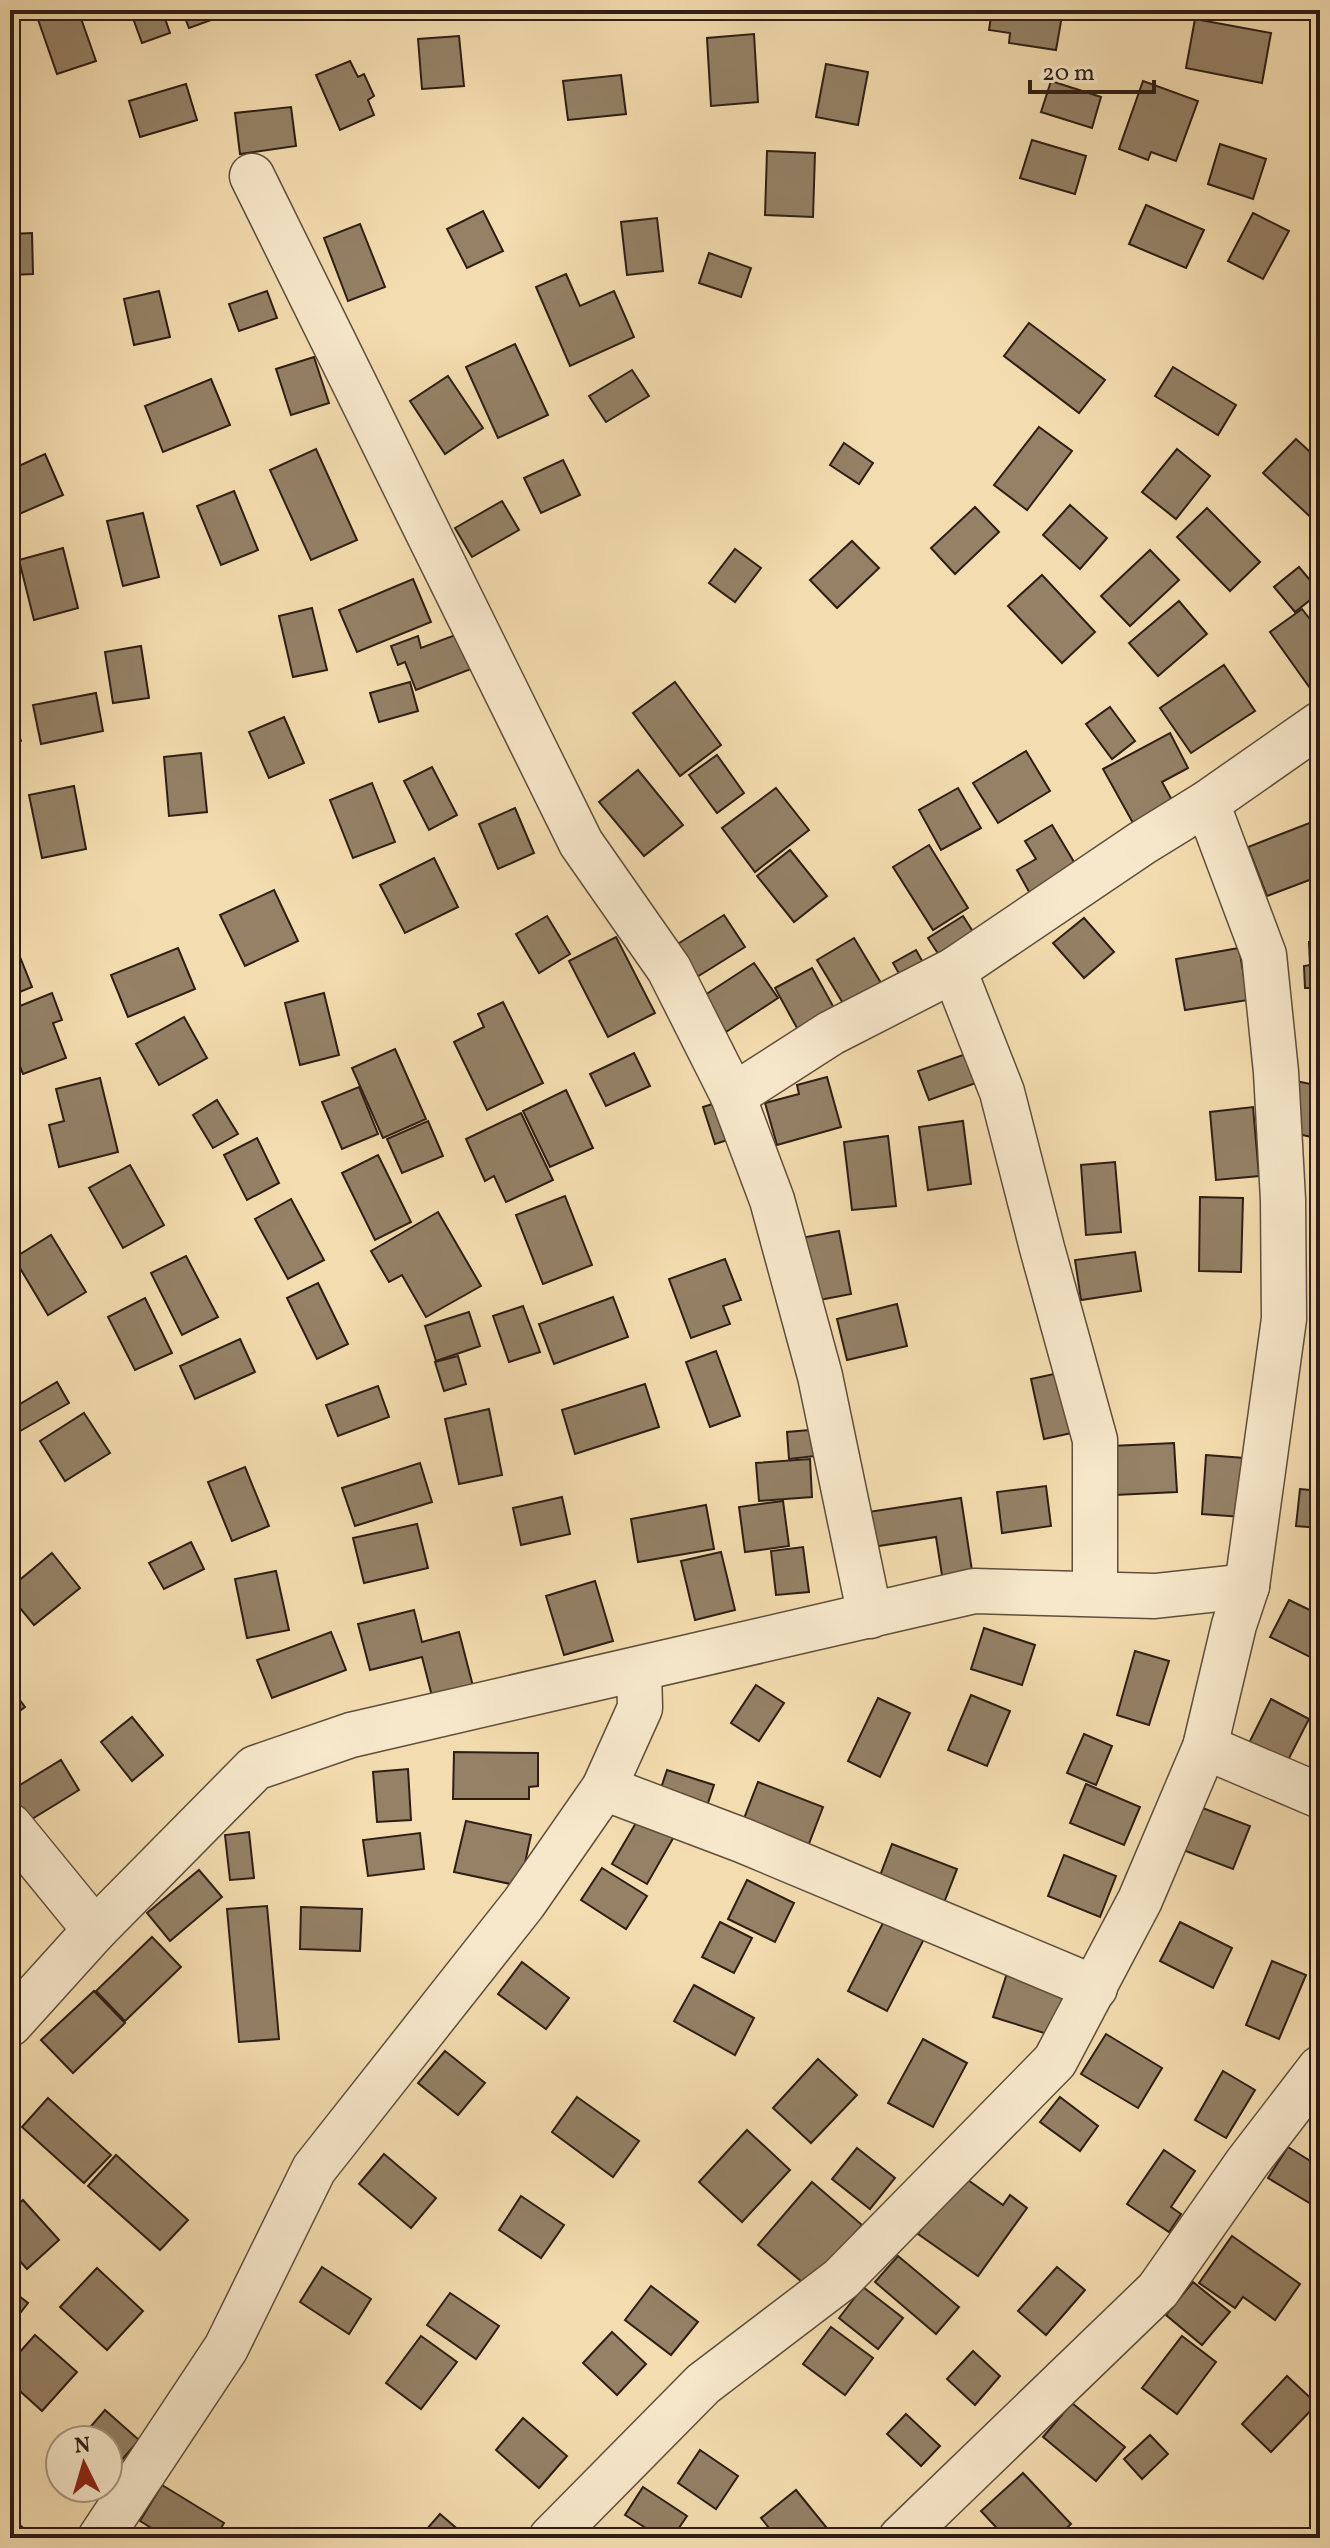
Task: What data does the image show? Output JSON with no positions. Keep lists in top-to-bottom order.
{
  "scale_bar": "20 m",
  "north": "top"
}
